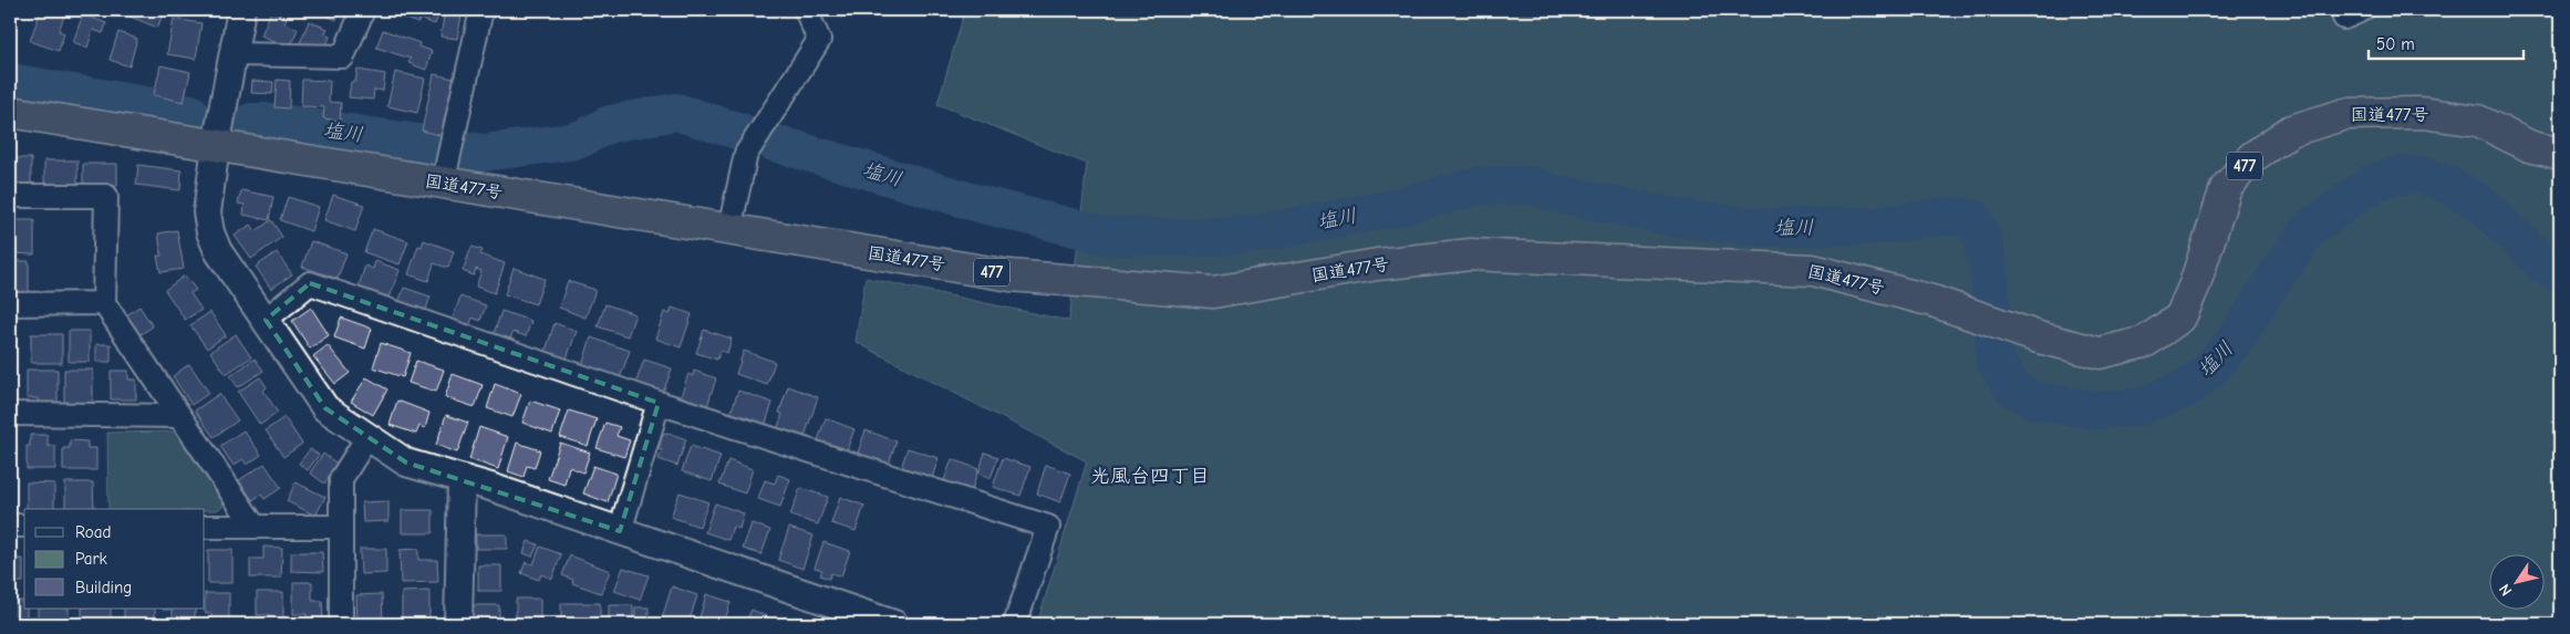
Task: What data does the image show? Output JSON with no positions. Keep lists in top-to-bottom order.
{
  "streets": {
    "highway": ["国道477号", "477"]
  },
  "districts": ["光風台四丁目"],
  "water": ["塩川"],
  "legend": ["Road", "Park", "Building"],
  "scale_bar": "50 m",
  "north": "bottom left"
}
